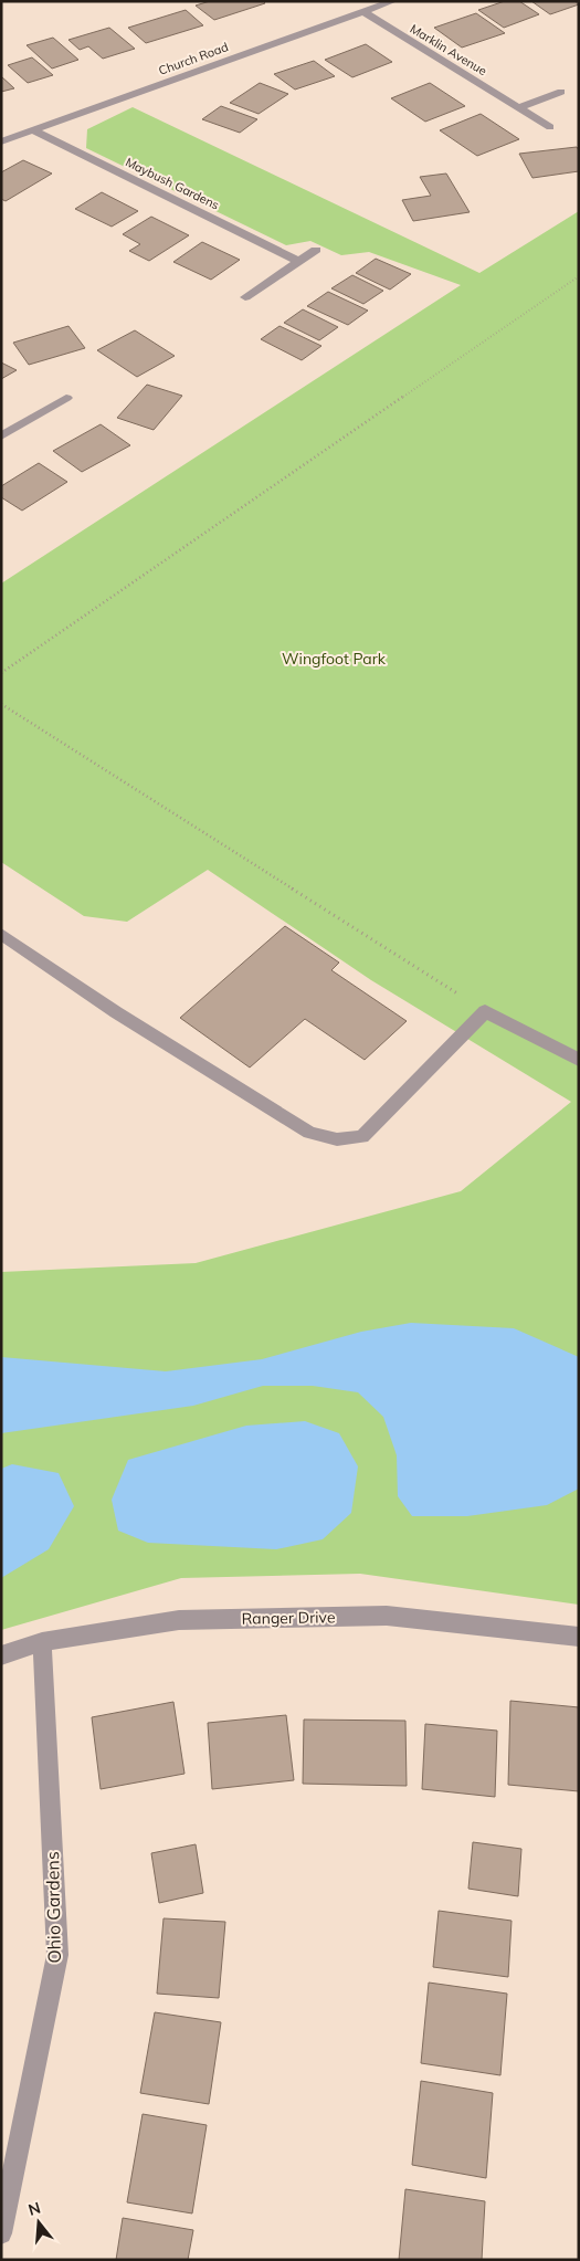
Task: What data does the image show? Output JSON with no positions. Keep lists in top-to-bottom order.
{
  "streets": {
    "street": [
      "Marklin Avenue",
      "Church Road",
      "Maybush Gardens",
      "Ranger Drive",
      "Ohio Gardens"
    ]
  },
  "crossings": [
    ["Marklin Avenue", "Church Road"],
    ["Church Road", "Maybush Gardens"],
    ["Ranger Drive", "Ohio Gardens"]
  ],
  "parks": ["Wingfoot Park"],
  "north": "top"
}
